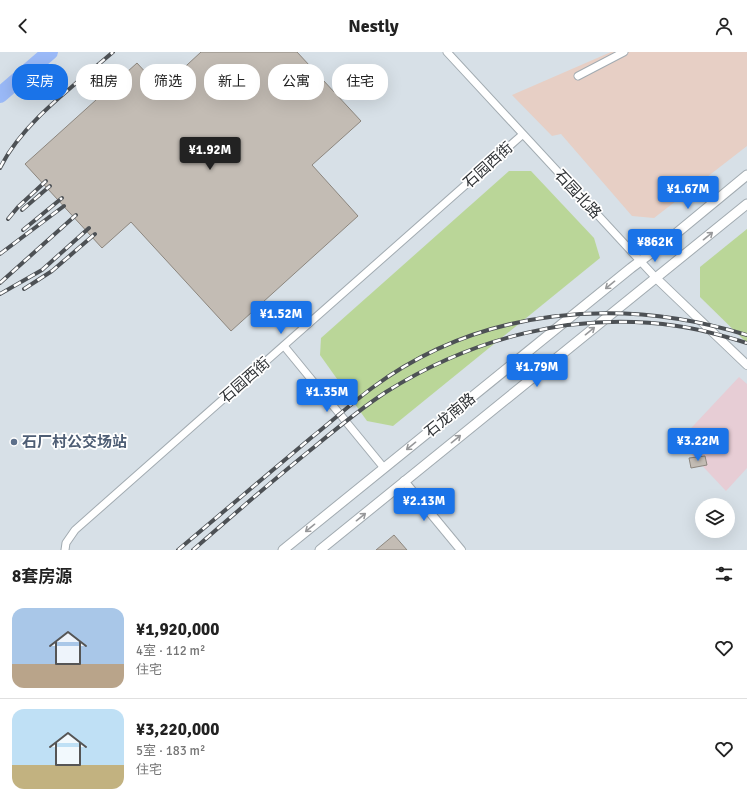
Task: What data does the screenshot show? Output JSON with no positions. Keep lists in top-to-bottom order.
{
  "streets": {
    "main road": ["石龙南路"],
    "street": ["石园西街", "石园北路"]
  },
  "crossings": [
    ["石园西街", "石园北路"],
    ["石园北路", "石龙南路"]
  ],
  "places": ["石厂村公交场站"],
  "page": {
    "header": "Nestly",
    "chip": [
      "买房",
      "租房",
      "筛选",
      "新上",
      "公寓",
      "住宅"
    ],
    "price": [
      "¥1.92M",
      "¥1.67M",
      "¥862K",
      "¥1.52M",
      "¥1.79M",
      "¥1.35M",
      "¥3.22M",
      "¥2.13M"
    ],
    "heading": "8套房源",
    "list": [
      {
        "name": "¥1,920,000",
        "note": "4室 · 112 m² · 住宅"
      },
      {
        "name": "¥3,220,000",
        "note": "5室 · 183 m² · 住宅"
      }
    ]
  }
}
